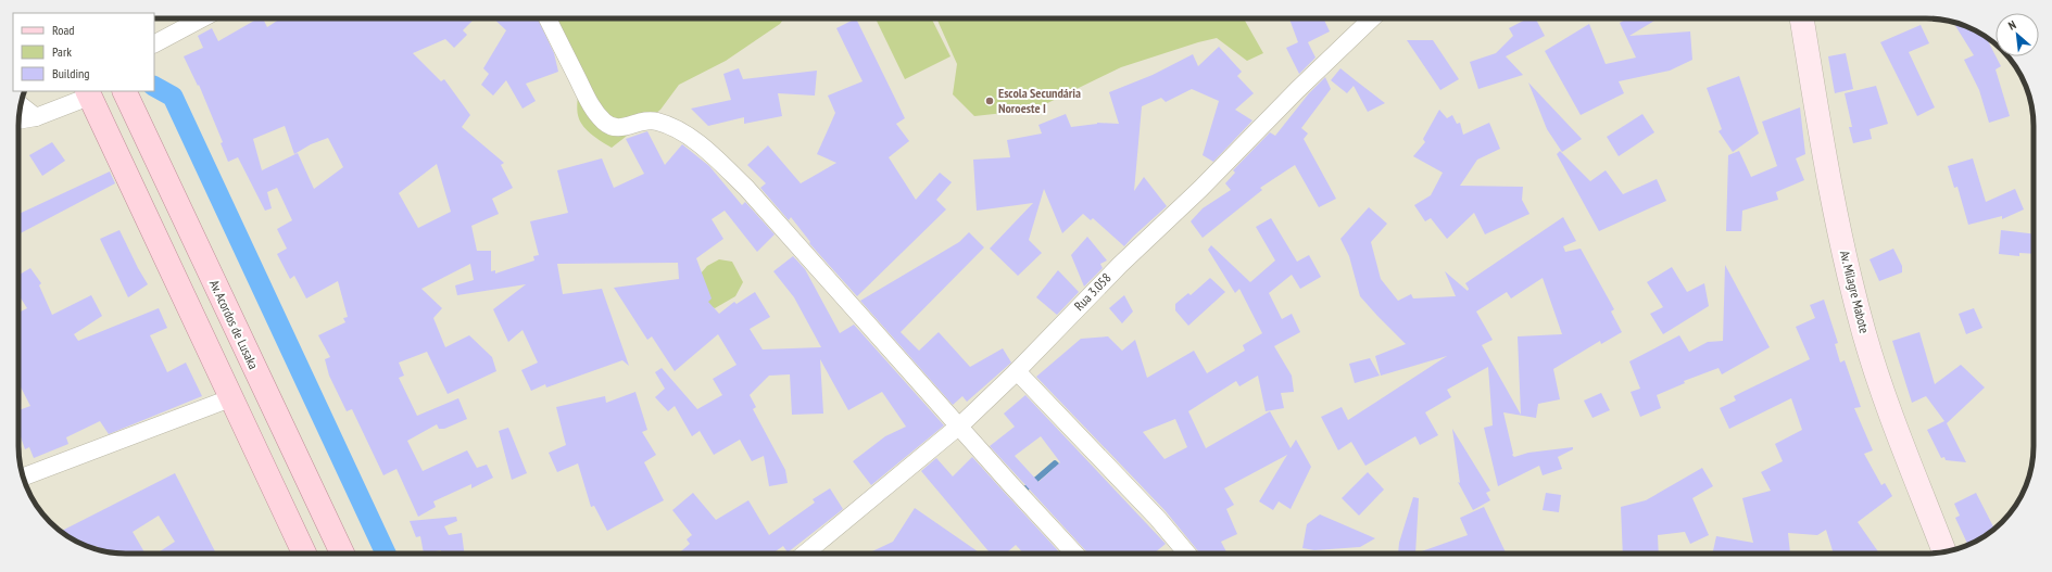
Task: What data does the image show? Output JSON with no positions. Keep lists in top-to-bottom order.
{
  "streets": {
    "main road": ["Av. Acordos de Lusaka"],
    "street": ["Rua 3.058", "Av. Milagre Mabote"]
  },
  "places": ["Escola Secundária Noroeste I"],
  "legend": ["Road", "Park", "Building"],
  "north": "top left"
}
